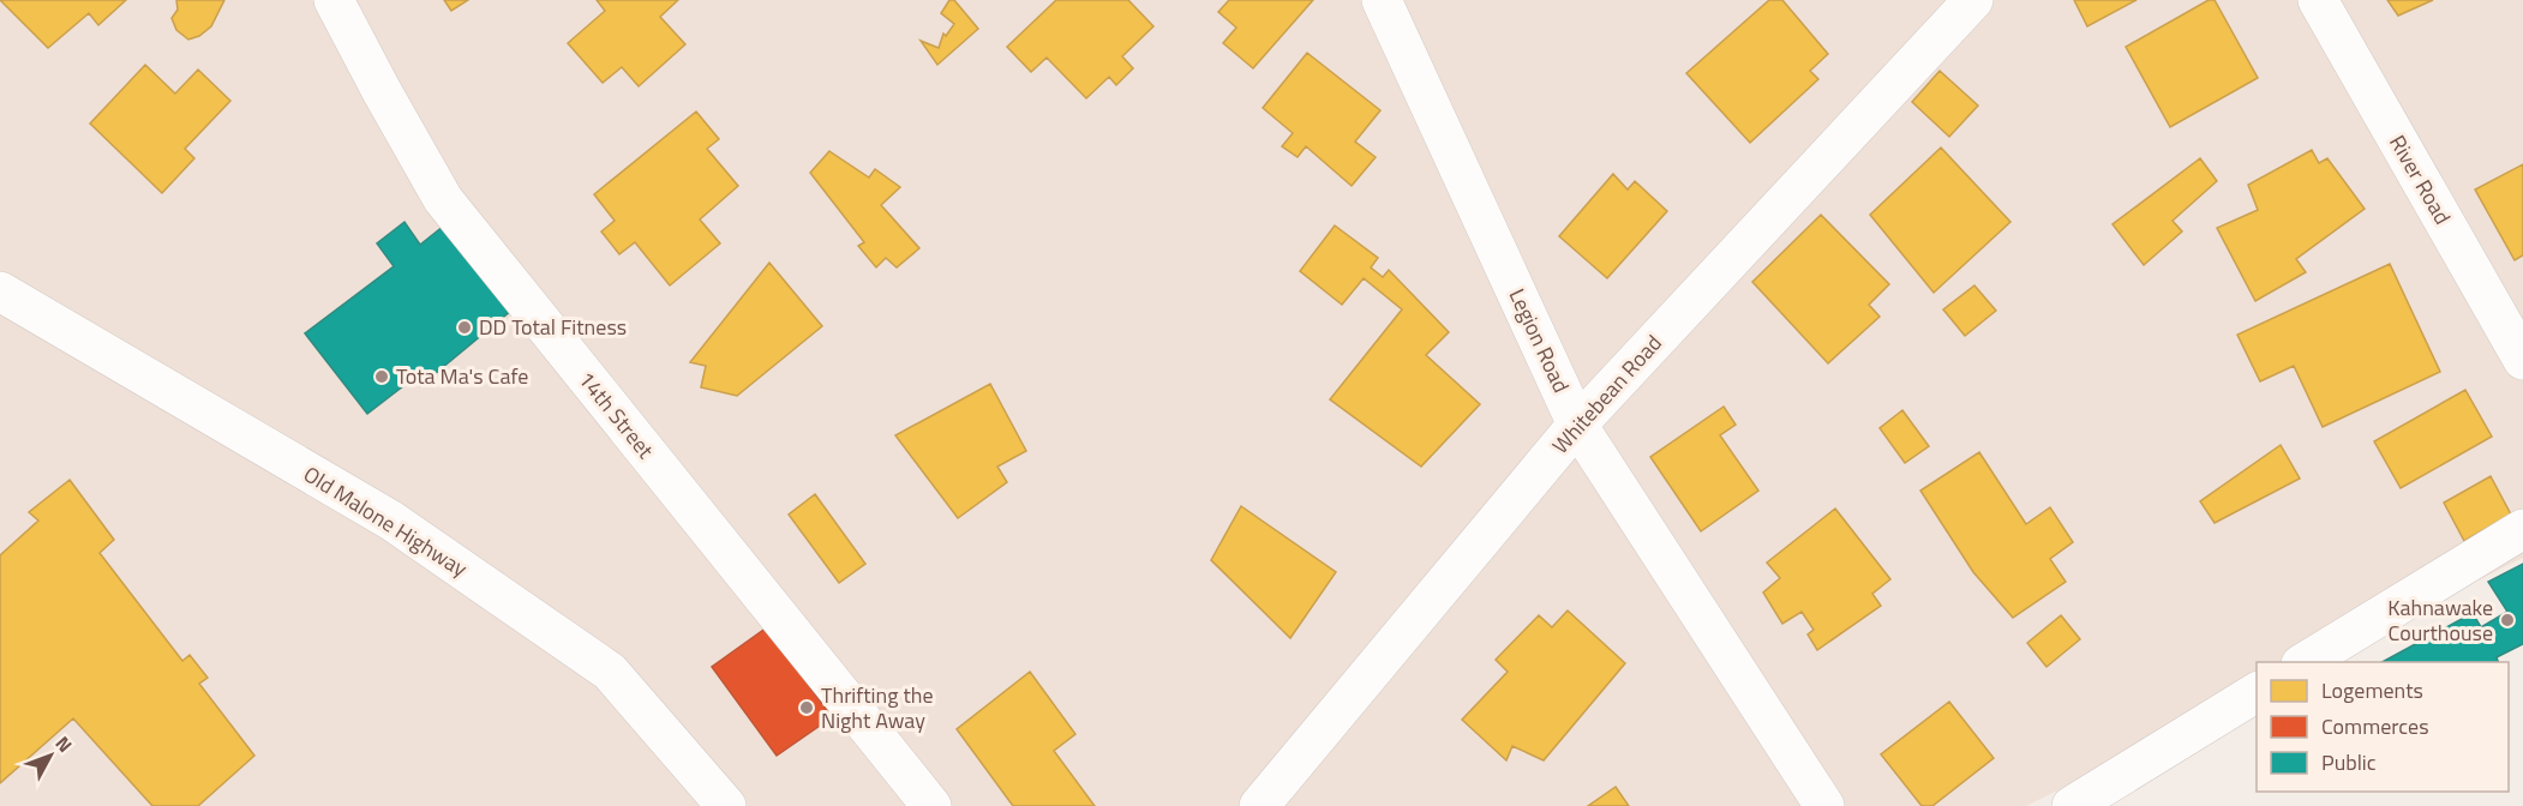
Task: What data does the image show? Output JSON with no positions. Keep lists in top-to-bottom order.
{
  "streets": {
    "street": [
      "River Road",
      "Legion Road",
      "Whitebean Road",
      "14th Street",
      "Old Malone Highway"
    ]
  },
  "crossings": [
    ["Legion Road", "Whitebean Road"]
  ],
  "places": [
    "DD Total Fitness",
    "Tota Ma's Cafe",
    "Kahnawake Courthouse",
    "Thrifting the Night Away"
  ],
  "legend": ["Logements", "Commerces", "Public"],
  "north": "top right"
}
